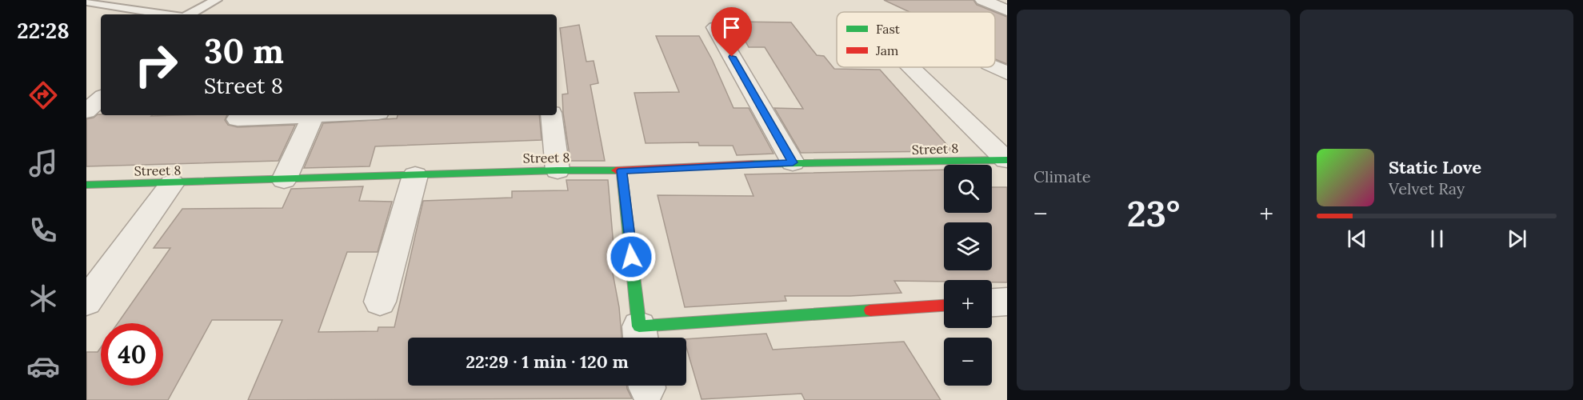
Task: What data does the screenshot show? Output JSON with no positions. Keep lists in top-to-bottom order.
{
  "streets": {
    "street": ["Street 8"]
  },
  "legend": ["Fast", "Jam"],
  "page": {
    "tabs": "22:28",
    "tile": "Climate",
    "turn": ["30 m", "Street 8"],
    "song": ["Static Love", "Velvet Ray"],
    "map_buttons": ["+", "−"],
    "heat": ["−", "23°", "+"],
    "limit": "40",
    "trip": "22:29 · 1 min · 120 m"
  }
}
